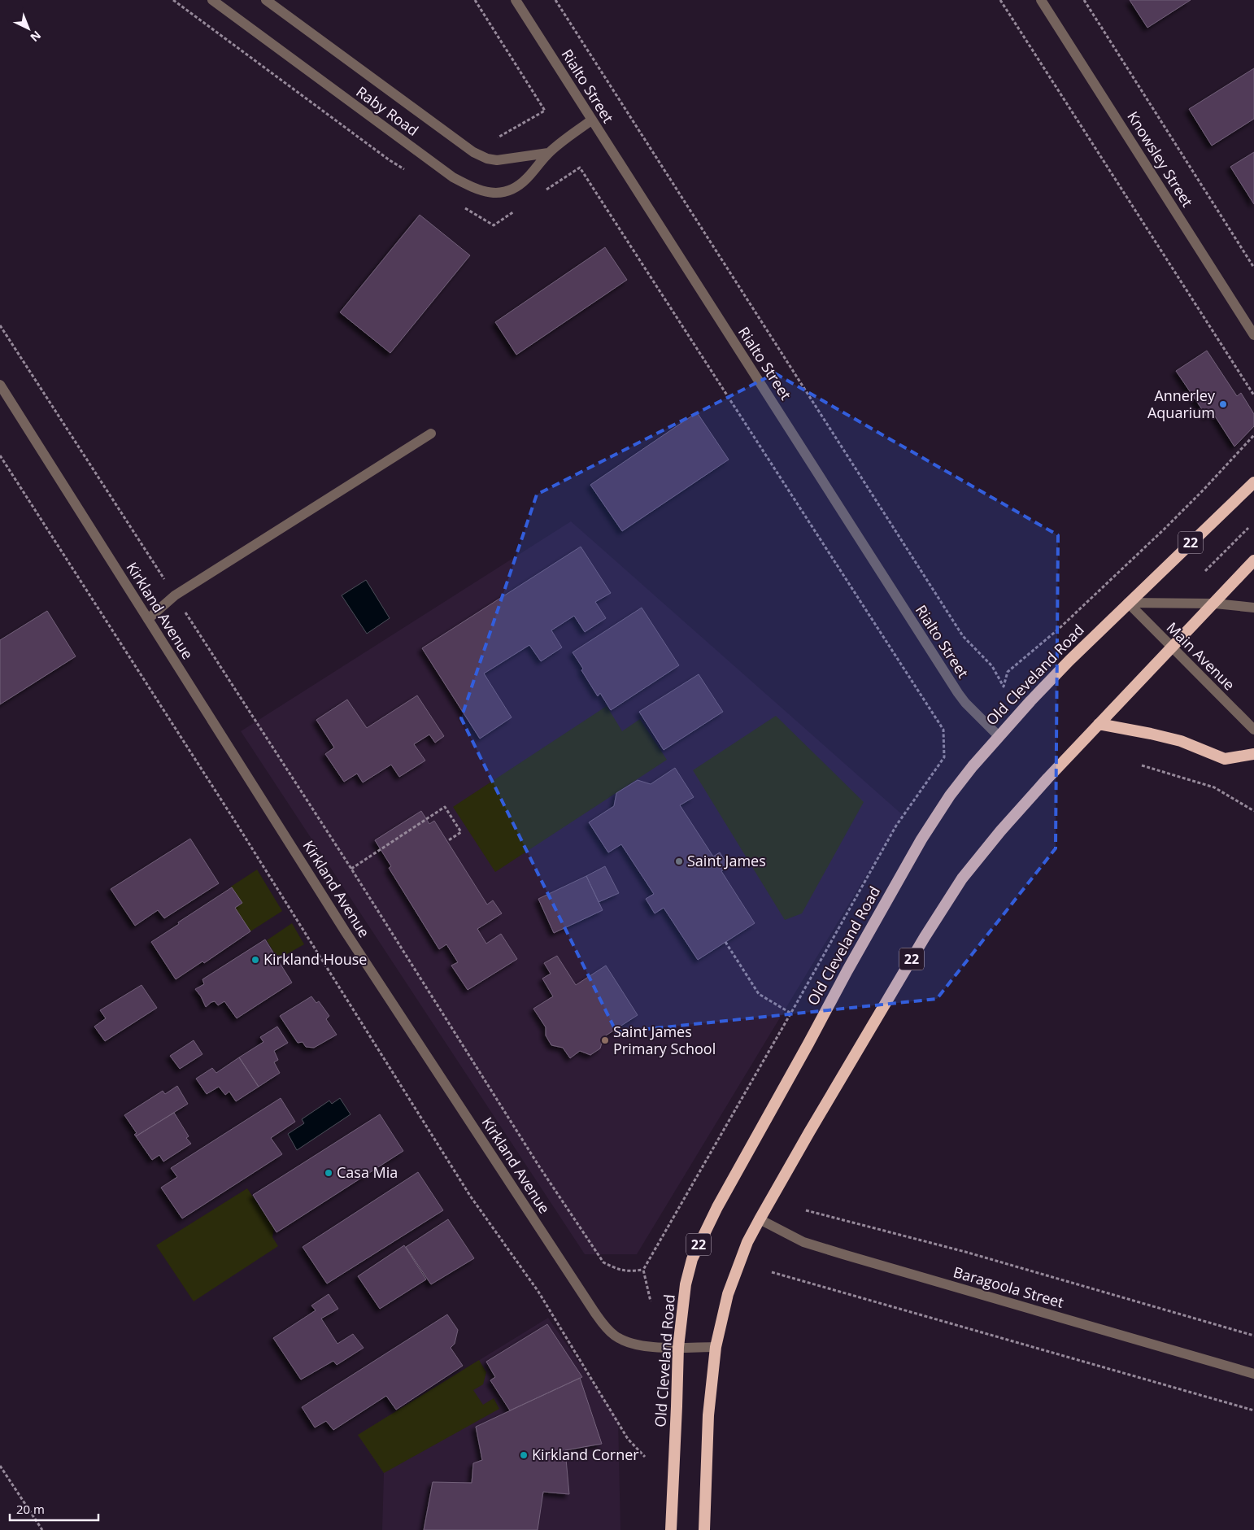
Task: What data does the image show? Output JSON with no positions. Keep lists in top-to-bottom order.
{
  "streets": {
    "highway": ["22", "Old Cleveland Road"],
    "street": [
      "Rialto Street",
      "Raby Road",
      "Knowsley Street",
      "Kirkland Avenue",
      "Main Avenue",
      "Baragoola Street"
    ]
  },
  "crossings": [
    ["Rialto Street", "Raby Road"],
    ["Rialto Street", "Old Cleveland Road"],
    ["22", "Kirkland Avenue"],
    ["22", "Main Avenue"],
    ["22", "Baragoola Street"],
    ["Kirkland Avenue", "Old Cleveland Road"],
    ["Main Avenue", "Old Cleveland Road"]
  ],
  "places": [
    "Annerley Aquarium",
    "Saint James",
    "Kirkland House",
    "Saint James Primary School",
    "Casa Mia",
    "Kirkland Corner"
  ],
  "scale_bar": "20 m",
  "north": "bottom right"
}
